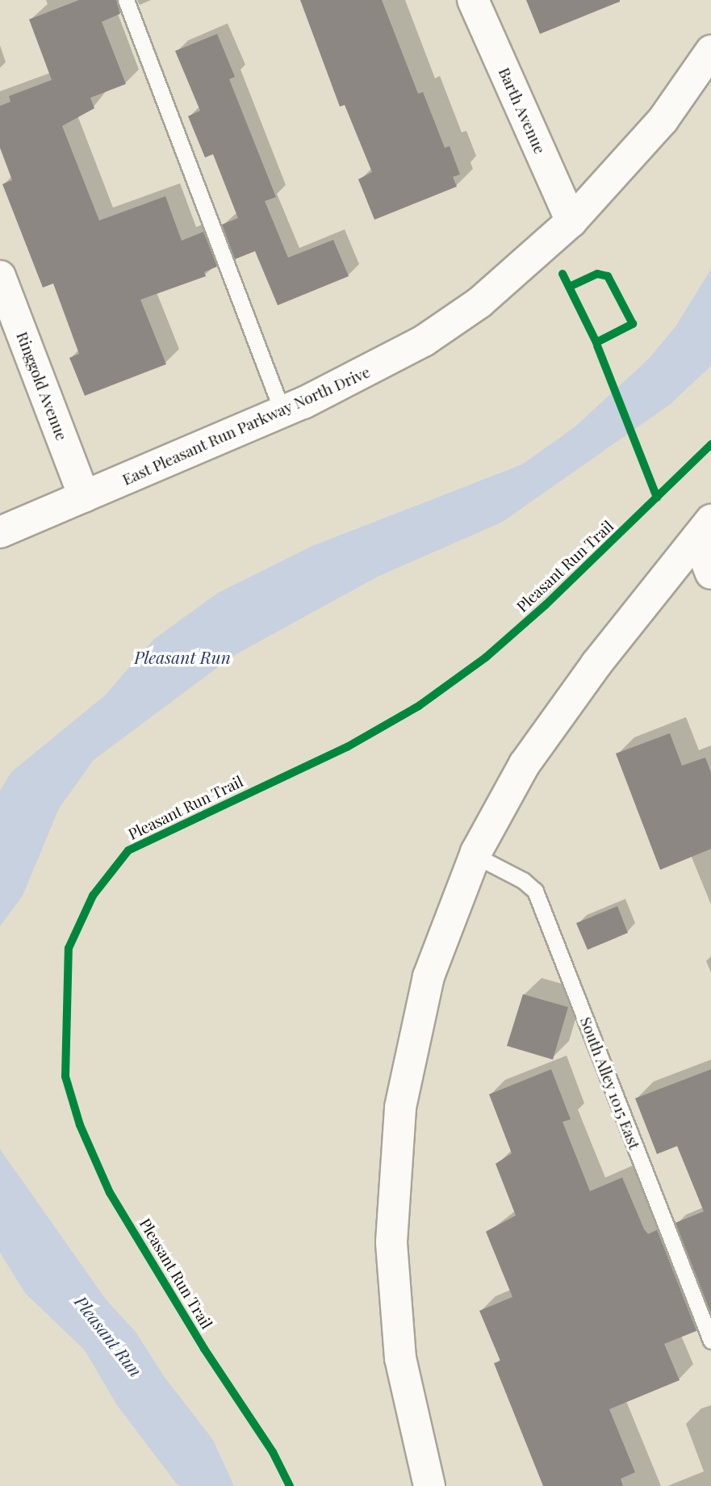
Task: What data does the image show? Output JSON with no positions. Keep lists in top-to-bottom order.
{
  "streets": {
    "street": ["Barth Avenue", "Ringgold Avenue", "East Pleasant Run Parkway North Drive"],
    "lane": ["South Alley 1015 East"],
    "cycle path": ["Pleasant Run Trail"]
  },
  "crossings": [
    ["Barth Avenue", "East Pleasant Run Parkway North Drive"],
    ["Ringgold Avenue", "East Pleasant Run Parkway North Drive"]
  ],
  "water": ["Pleasant Run"]
}
